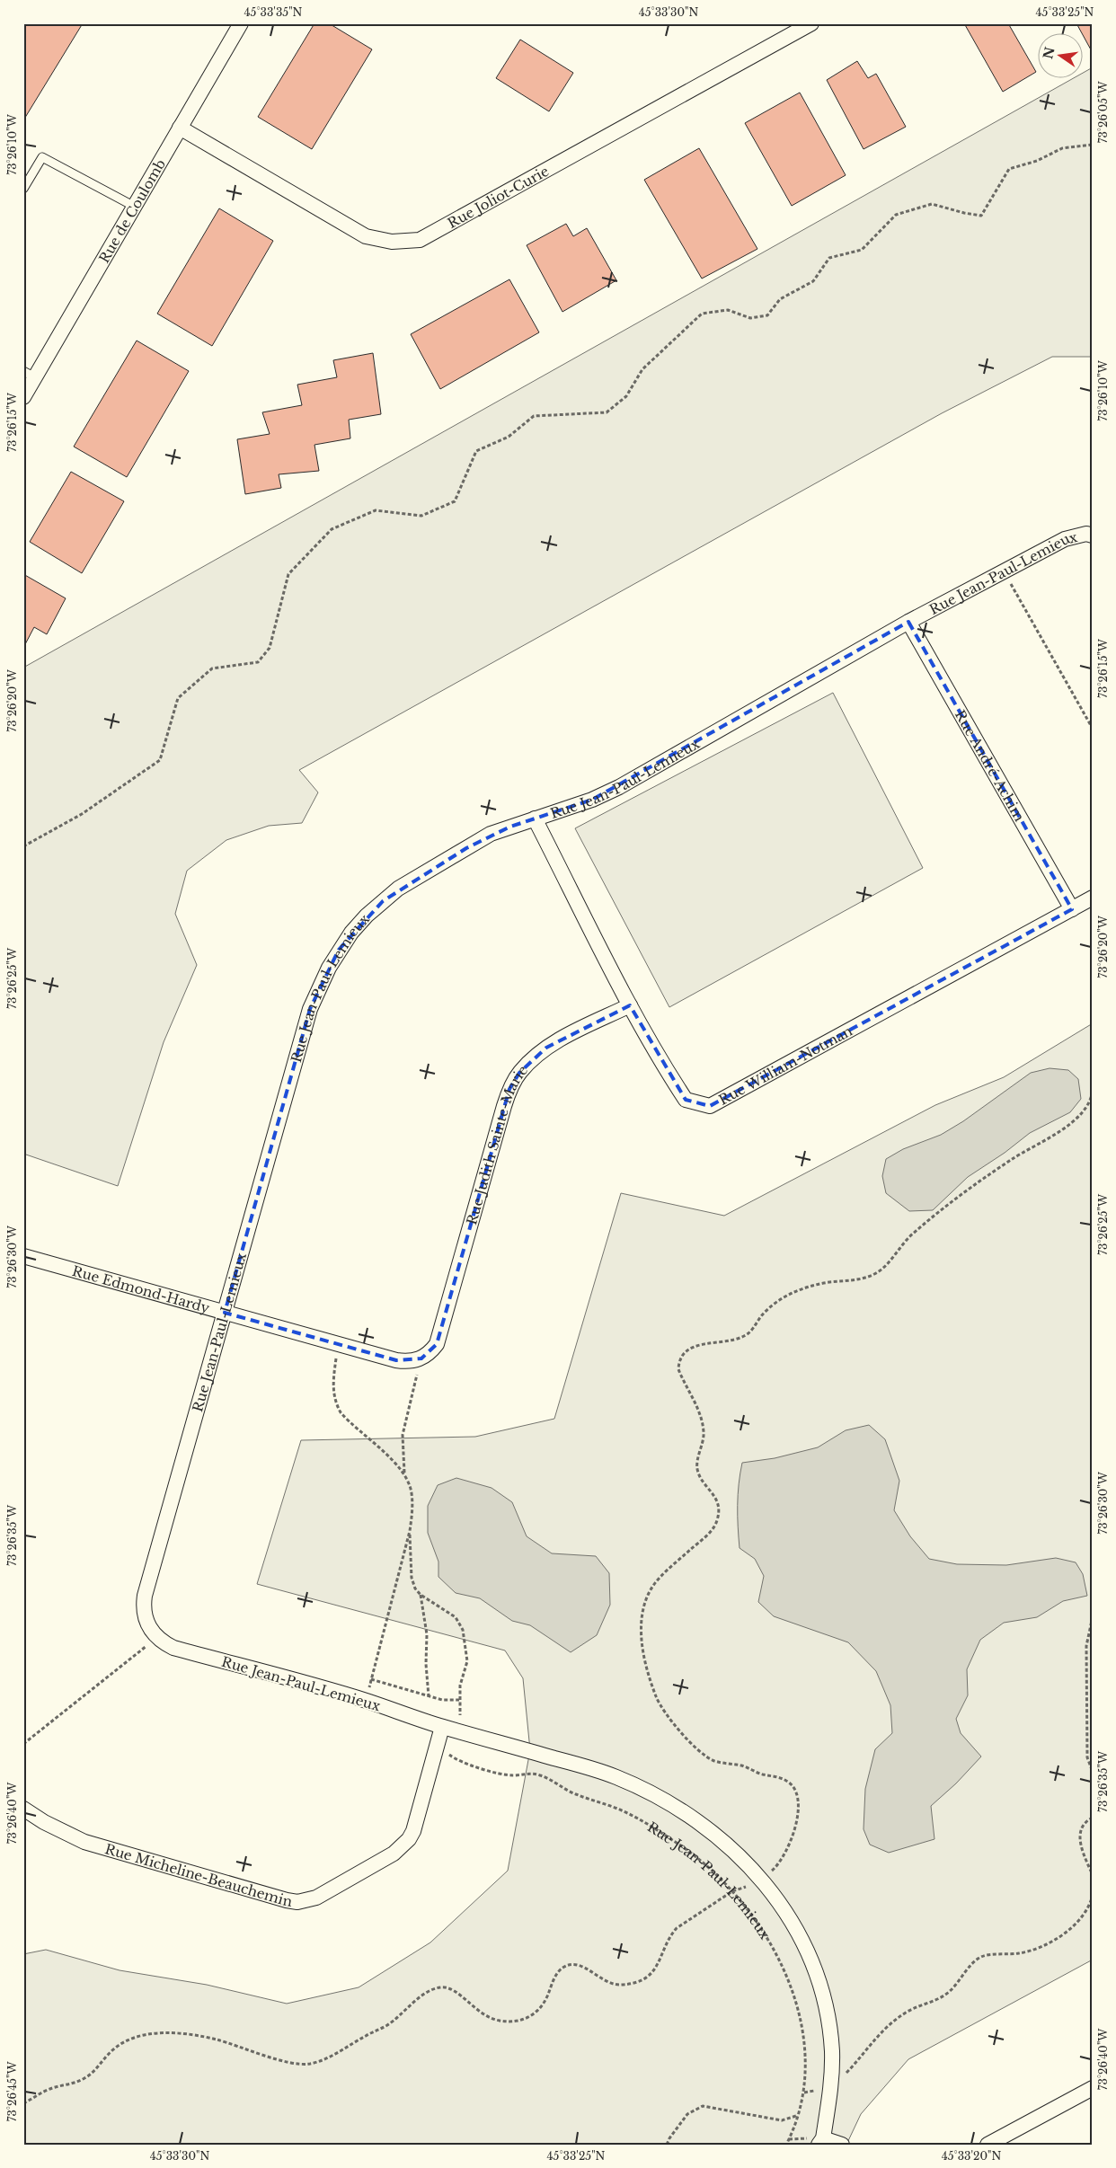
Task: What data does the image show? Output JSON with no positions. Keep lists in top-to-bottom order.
{
  "streets": {
    "street": [
      "Rue Joliot-Curie",
      "Rue de Coulomb",
      "Rue Jean-Paul-Lemieux",
      "Rue André-Achim",
      "Rue William-Notman",
      "Rue Judith Sainte-Marie",
      "Rue Edmond-Hardy",
      "Rue Micheline-Beauchemin"
    ]
  },
  "crossings": [
    ["Rue Joliot-Curie", "Rue de Coulomb"],
    ["Rue Jean-Paul-Lemieux", "Rue André-Achim"],
    ["Rue Jean-Paul-Lemieux", "Rue William-Notman"],
    ["Rue Jean-Paul-Lemieux", "Rue Edmond-Hardy"],
    ["Rue Jean-Paul-Lemieux", "Rue Micheline-Beauchemin"],
    ["Rue André-Achim", "Rue William-Notman"],
    ["Rue William-Notman", "Rue Judith Sainte-Marie"],
    ["Rue Judith Sainte-Marie", "Rue Edmond-Hardy"]
  ],
  "north": "left",
  "coordinates": [
    "45°33'35\"N",
    "45°33'30\"N",
    "45°33'25\"N",
    "73°26'05\"W",
    "73°26'10\"W",
    "73°26'15\"W",
    "73°26'20\"W",
    "73°26'25\"W",
    "73°26'30\"W",
    "73°26'35\"W",
    "73°26'40\"W",
    "73°26'45\"W",
    "45°33'20\"N"
  ]
}
